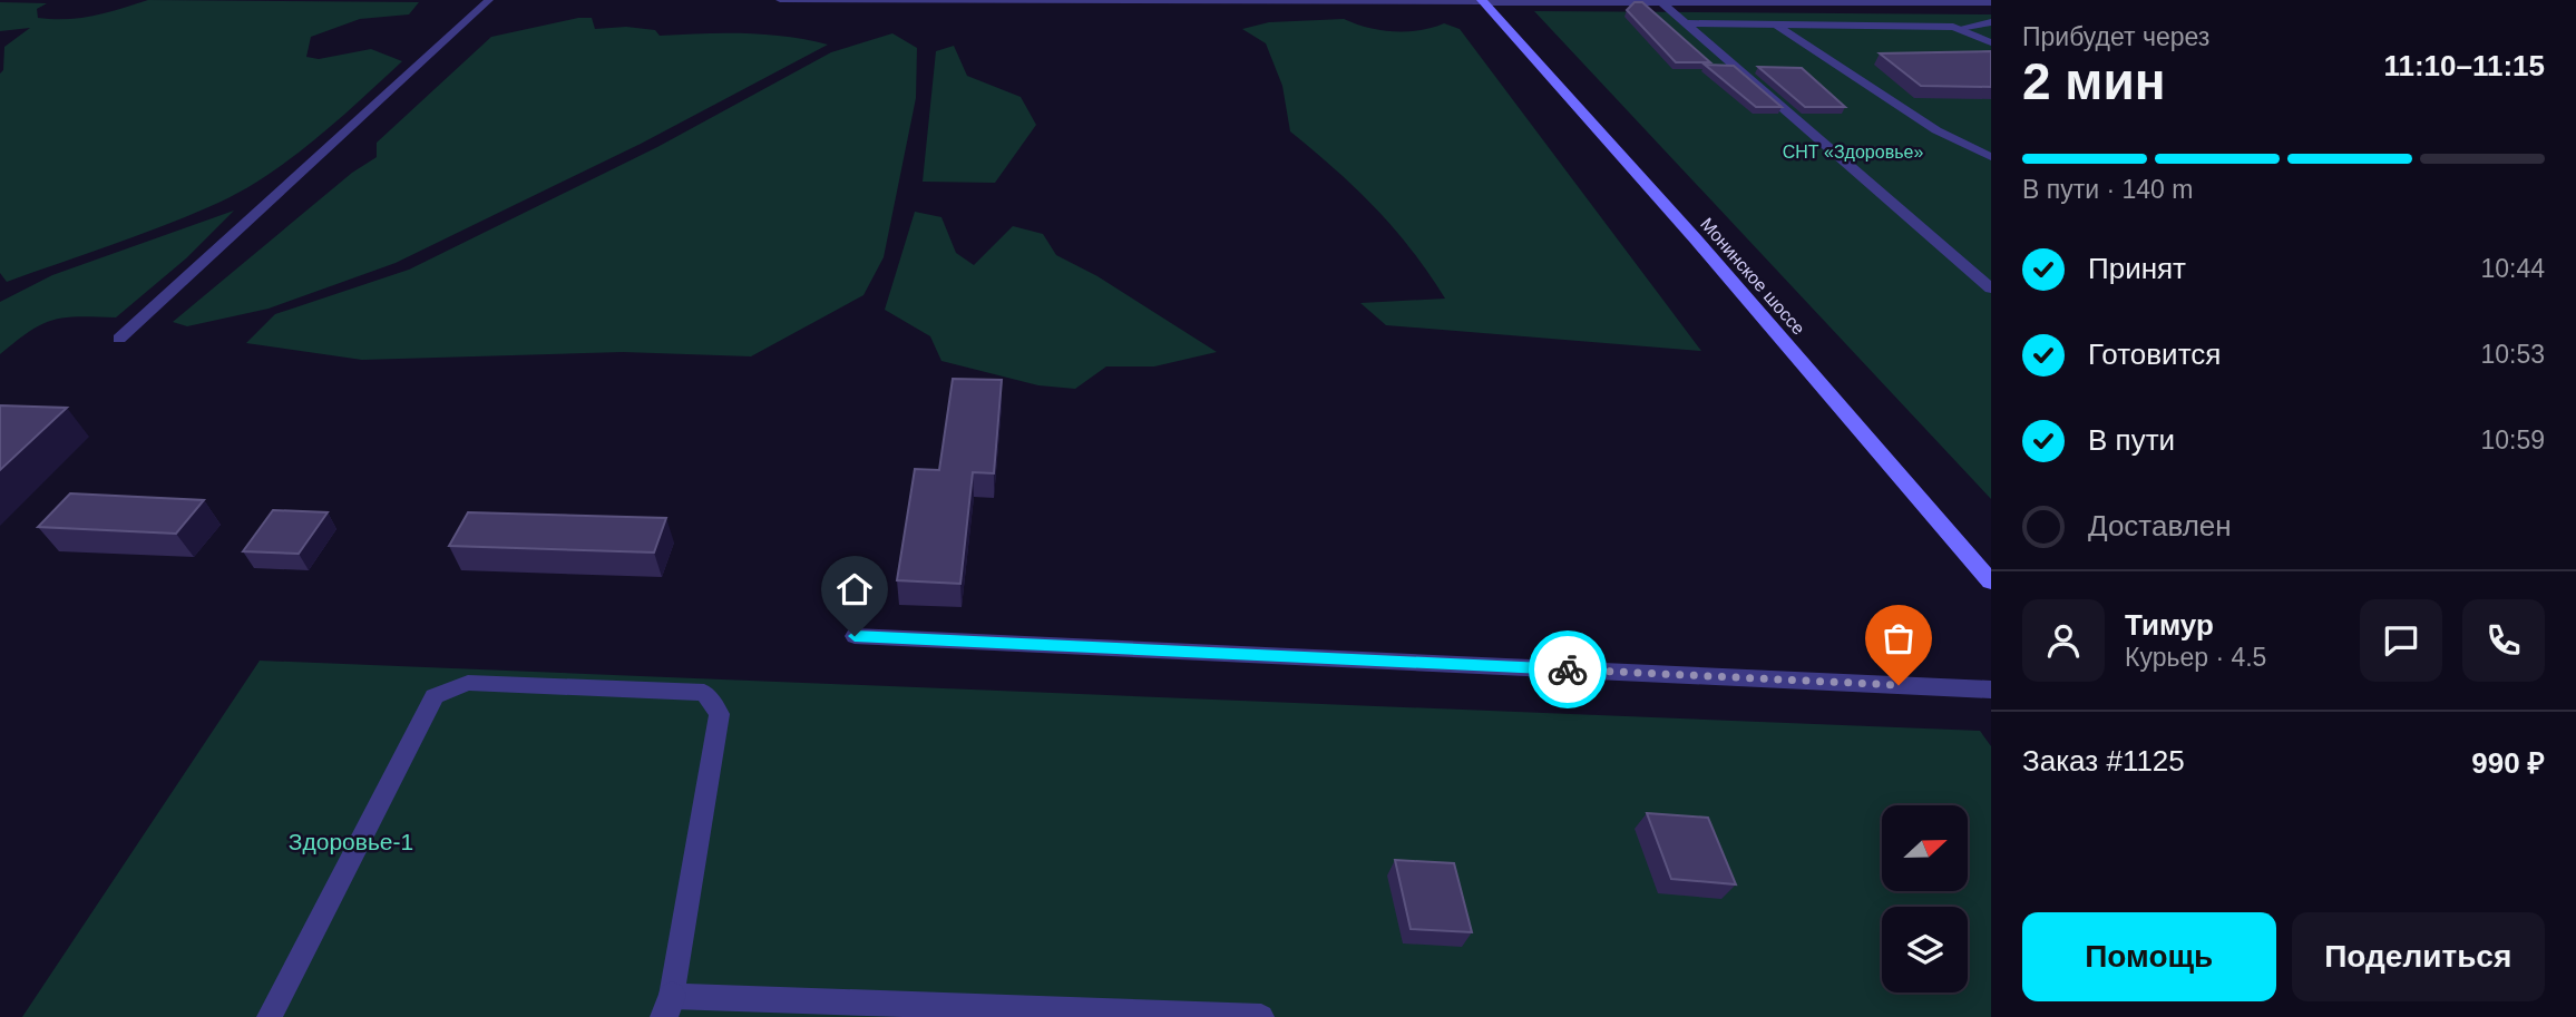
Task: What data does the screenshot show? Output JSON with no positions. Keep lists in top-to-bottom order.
{
  "streets": {
    "main road": ["Монинское шоссе"]
  },
  "parks": ["СНТ «Здоровье»", "Здоровье-1"],
  "north": "right",
  "page": {
    "heading": ["2 мин", "Прибудет через", "11:10–11:15"],
    "panel": [
      "Тимур",
      "Курьер · 4.5",
      "Заказ #1125",
      "990 ₽"
    ],
    "bar": "В пути · 140 m",
    "list": [
      ["Принят", "10:44"],
      ["Готовится", "10:53"],
      ["В пути", "10:59"],
      "Доставлен"
    ],
    "buttons": ["Помощь", "Поделиться"]
  }
}
